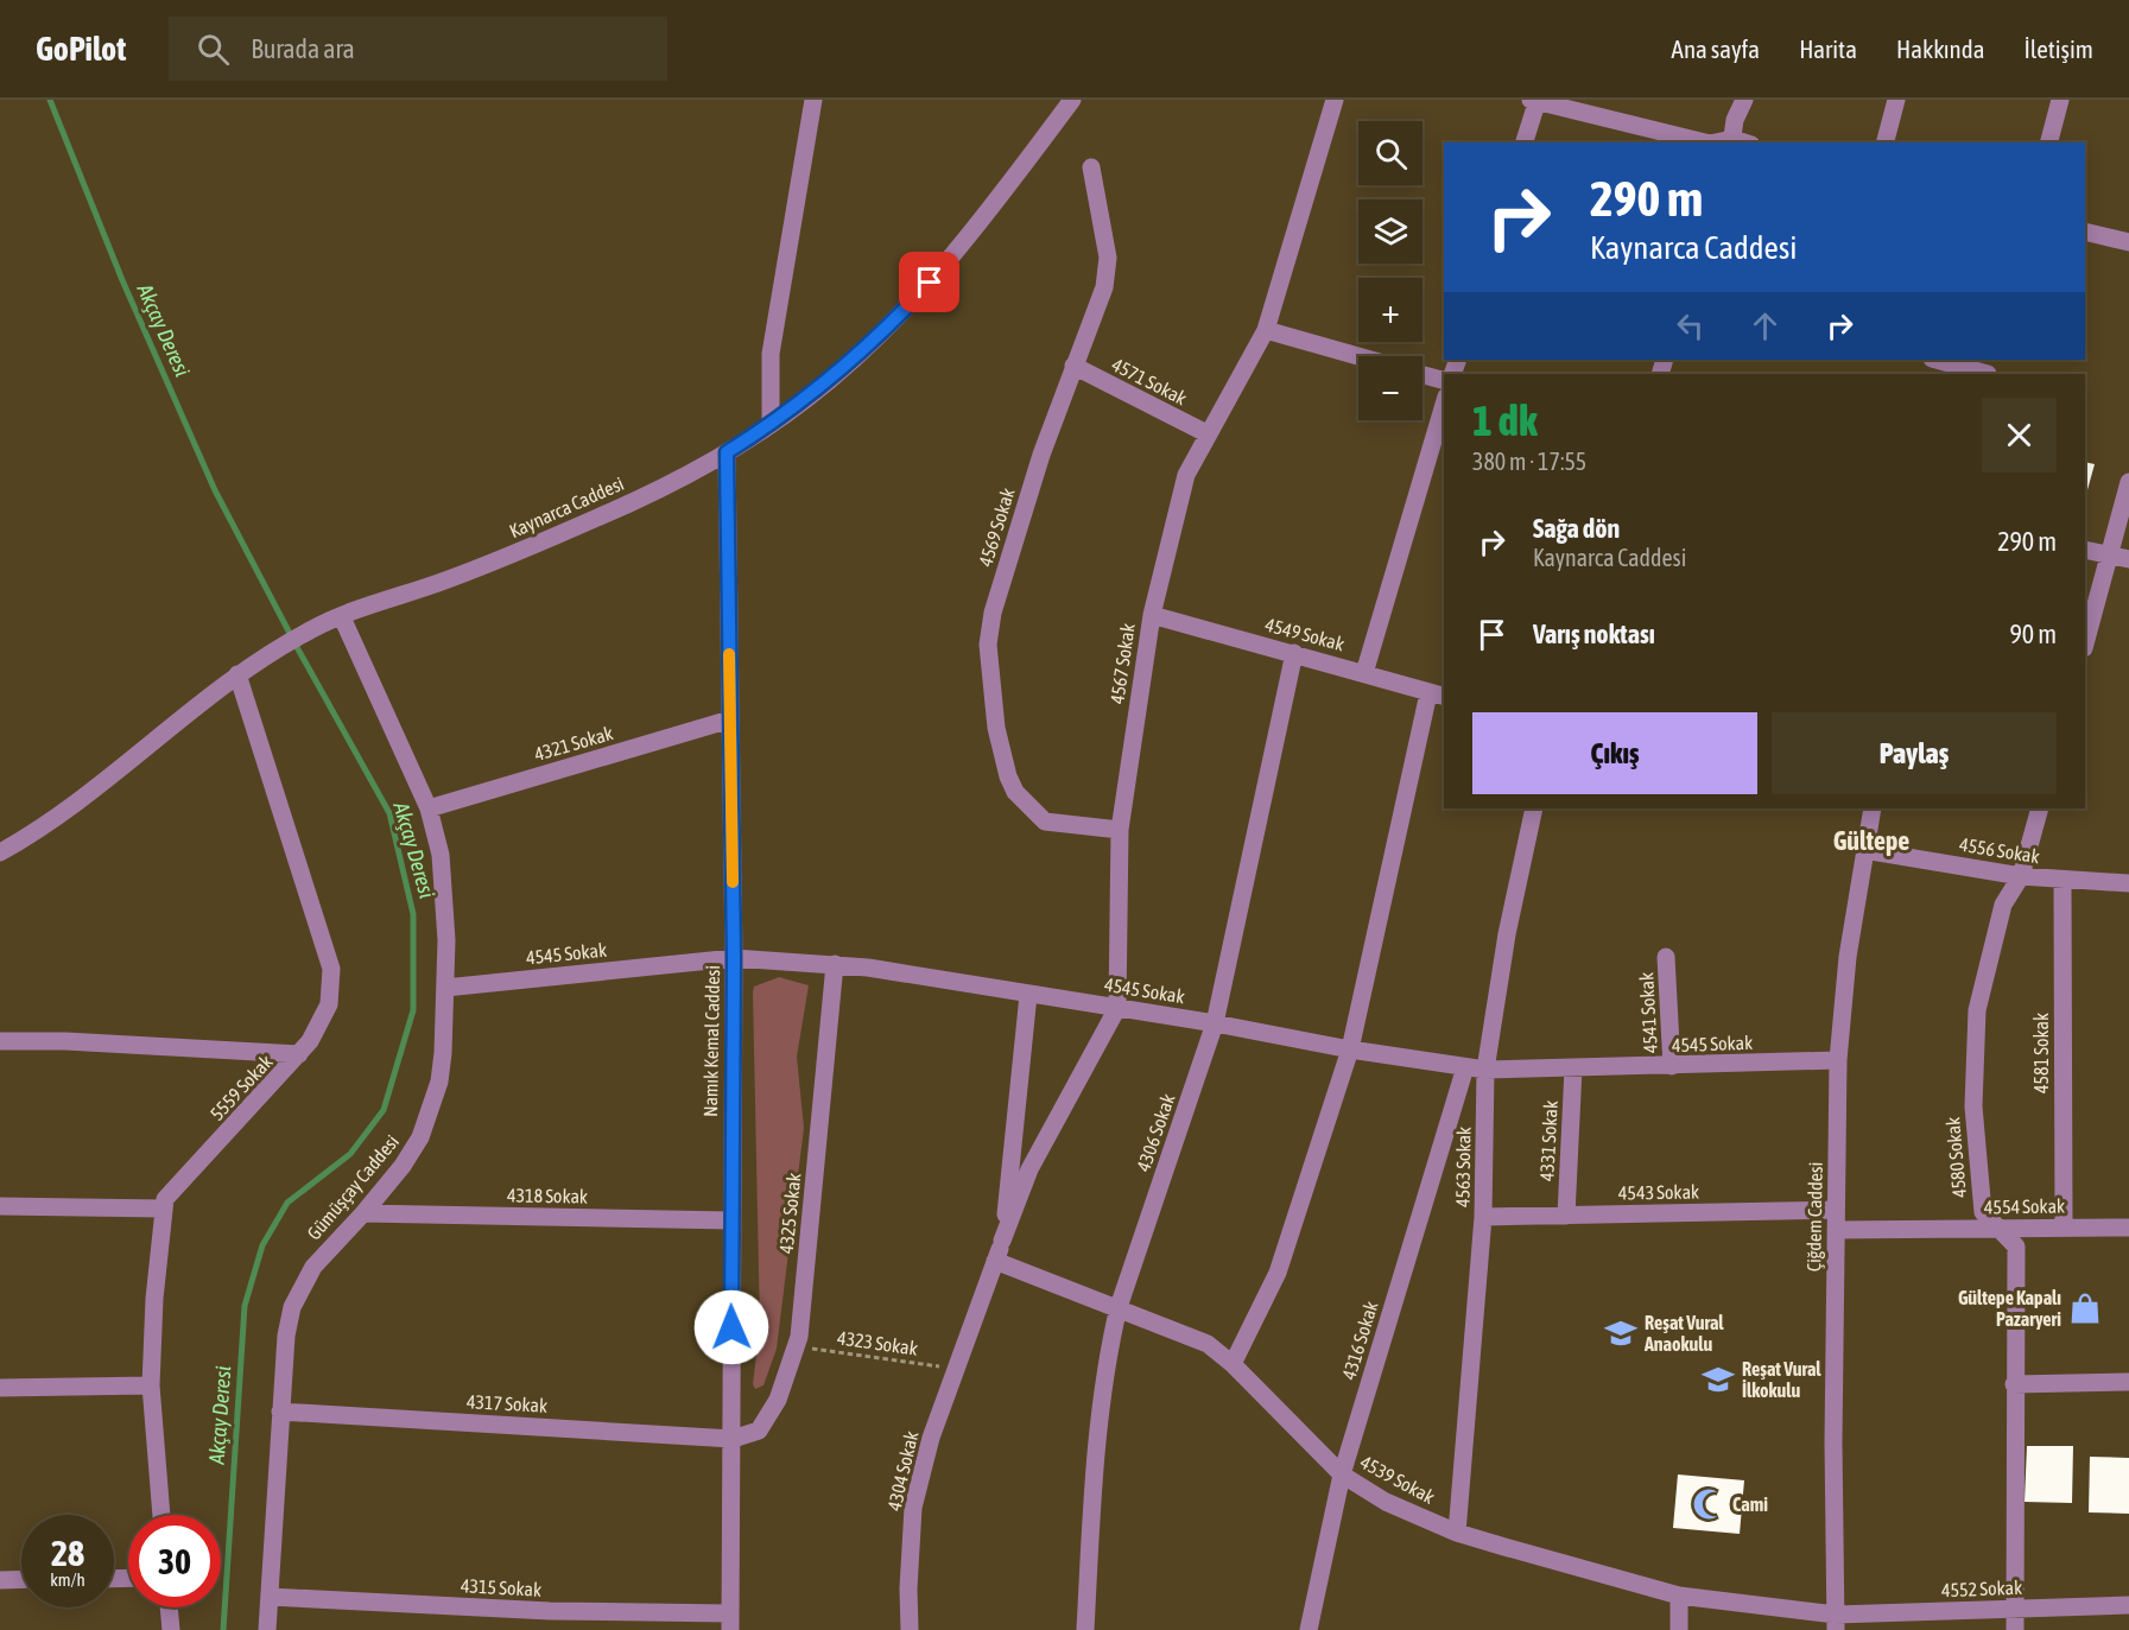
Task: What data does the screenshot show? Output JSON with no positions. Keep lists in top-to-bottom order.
{
  "streets": {
    "street": [
      "4571 Sokak",
      "Kaynarca Caddesi",
      "4569 Sokak",
      "4549 Sokak",
      "4567 Sokak",
      "4321 Sokak",
      "4556 Sokak",
      "4545 Sokak",
      "4541 Sokak",
      "Namık Kemal Caddesi",
      "4581 Sokak",
      "5559 Sokak",
      "4306 Sokak",
      "4331 Sokak",
      "4580 Sokak",
      "4563 Sokak",
      "Gümüşçay Caddesi",
      "4543 Sokak",
      "4318 Sokak",
      "4554 Sokak",
      "4325 Sokak",
      "Çiğdem Caddesi",
      "4316 Sokak",
      "4317 Sokak",
      "4304 Sokak",
      "4539 Sokak",
      "4315 Sokak",
      "4552 Sokak"
    ],
    "path": ["4323 Sokak"]
  },
  "crossings": [
    ["4571 Sokak", "4569 Sokak"],
    ["4571 Sokak", "4567 Sokak"],
    ["Kaynarca Caddesi", "Namık Kemal Caddesi"],
    ["Kaynarca Caddesi", "5559 Sokak"],
    ["Kaynarca Caddesi", "Gümüşçay Caddesi"],
    ["4569 Sokak", "4567 Sokak"],
    ["4549 Sokak", "4567 Sokak"],
    ["4549 Sokak", "4306 Sokak"],
    ["4567 Sokak", "4545 Sokak"],
    ["4567 Sokak", "4304 Sokak"],
    ["4321 Sokak", "Namık Kemal Caddesi"],
    ["4321 Sokak", "Gümüşçay Caddesi"],
    ["4556 Sokak", "4581 Sokak"],
    ["4556 Sokak", "4580 Sokak"],
    ["4556 Sokak", "Çiğdem Caddesi"],
    ["4545 Sokak", "4541 Sokak"],
    ["4545 Sokak", "Namık Kemal Caddesi"],
    ["4545 Sokak", "4306 Sokak"],
    ["4545 Sokak", "4331 Sokak"],
    ["4545 Sokak", "4563 Sokak"],
    ["4545 Sokak", "Gümüşçay Caddesi"],
    ["4545 Sokak", "4325 Sokak"],
    ["4545 Sokak", "Çiğdem Caddesi"],
    ["4545 Sokak", "4316 Sokak"],
    ["Namık Kemal Caddesi", "4318 Sokak"],
    ["Namık Kemal Caddesi", "4325 Sokak"],
    ["Namık Kemal Caddesi", "4317 Sokak"],
    ["Namık Kemal Caddesi", "4315 Sokak"],
    ["4581 Sokak", "4554 Sokak"],
    ["4306 Sokak", "4539 Sokak"],
    ["4331 Sokak", "4543 Sokak"],
    ["4580 Sokak", "4554 Sokak"],
    ["4580 Sokak", "4552 Sokak"],
    ["4563 Sokak", "4543 Sokak"],
    ["4563 Sokak", "4539 Sokak"],
    ["Gümüşçay Caddesi", "4318 Sokak"],
    ["Gümüşçay Caddesi", "4317 Sokak"],
    ["Gümüşçay Caddesi", "4315 Sokak"],
    ["4543 Sokak", "Çiğdem Caddesi"],
    ["4554 Sokak", "Çiğdem Caddesi"],
    ["4325 Sokak", "4323 Sokak"],
    ["4325 Sokak", "4317 Sokak"],
    ["Çiğdem Caddesi", "4539 Sokak"],
    ["Çiğdem Caddesi", "4552 Sokak"],
    ["4316 Sokak", "4539 Sokak"],
    ["4323 Sokak", "4304 Sokak"],
    ["4304 Sokak", "4539 Sokak"],
    ["4539 Sokak", "4552 Sokak"]
  ],
  "districts": ["Gültepe"],
  "water": ["Akçay Deresi"],
  "places": {
    "shop": ["Gültepe Kapalı Pazaryeri"],
    "school or university": ["Reşat Vural Anaokulu", "Reşat Vural İlkokulu"],
    "mosque": ["Cami"]
  },
  "page": {
    "header": "GoPilot",
    "search": "Burada ara",
    "nav": [
      "Ana sayfa",
      "Harita",
      "Hakkında",
      "İletişim"
    ],
    "map_buttons": ["+", "−"],
    "turn": ["290 m", "Kaynarca Caddesi"],
    "heading": ["1 dk", "380 m · 17:55"],
    "list": [
      {
        "name": "Sağa dön",
        "note": "Kaynarca Caddesi",
        "value": "290 m"
      },
      {
        "name": "Varış noktası",
        "value": "90 m"
      }
    ],
    "buttons": ["Çıkış", "Paylaş"],
    "speed": "28 km/h",
    "limit": "30"
  }
}
